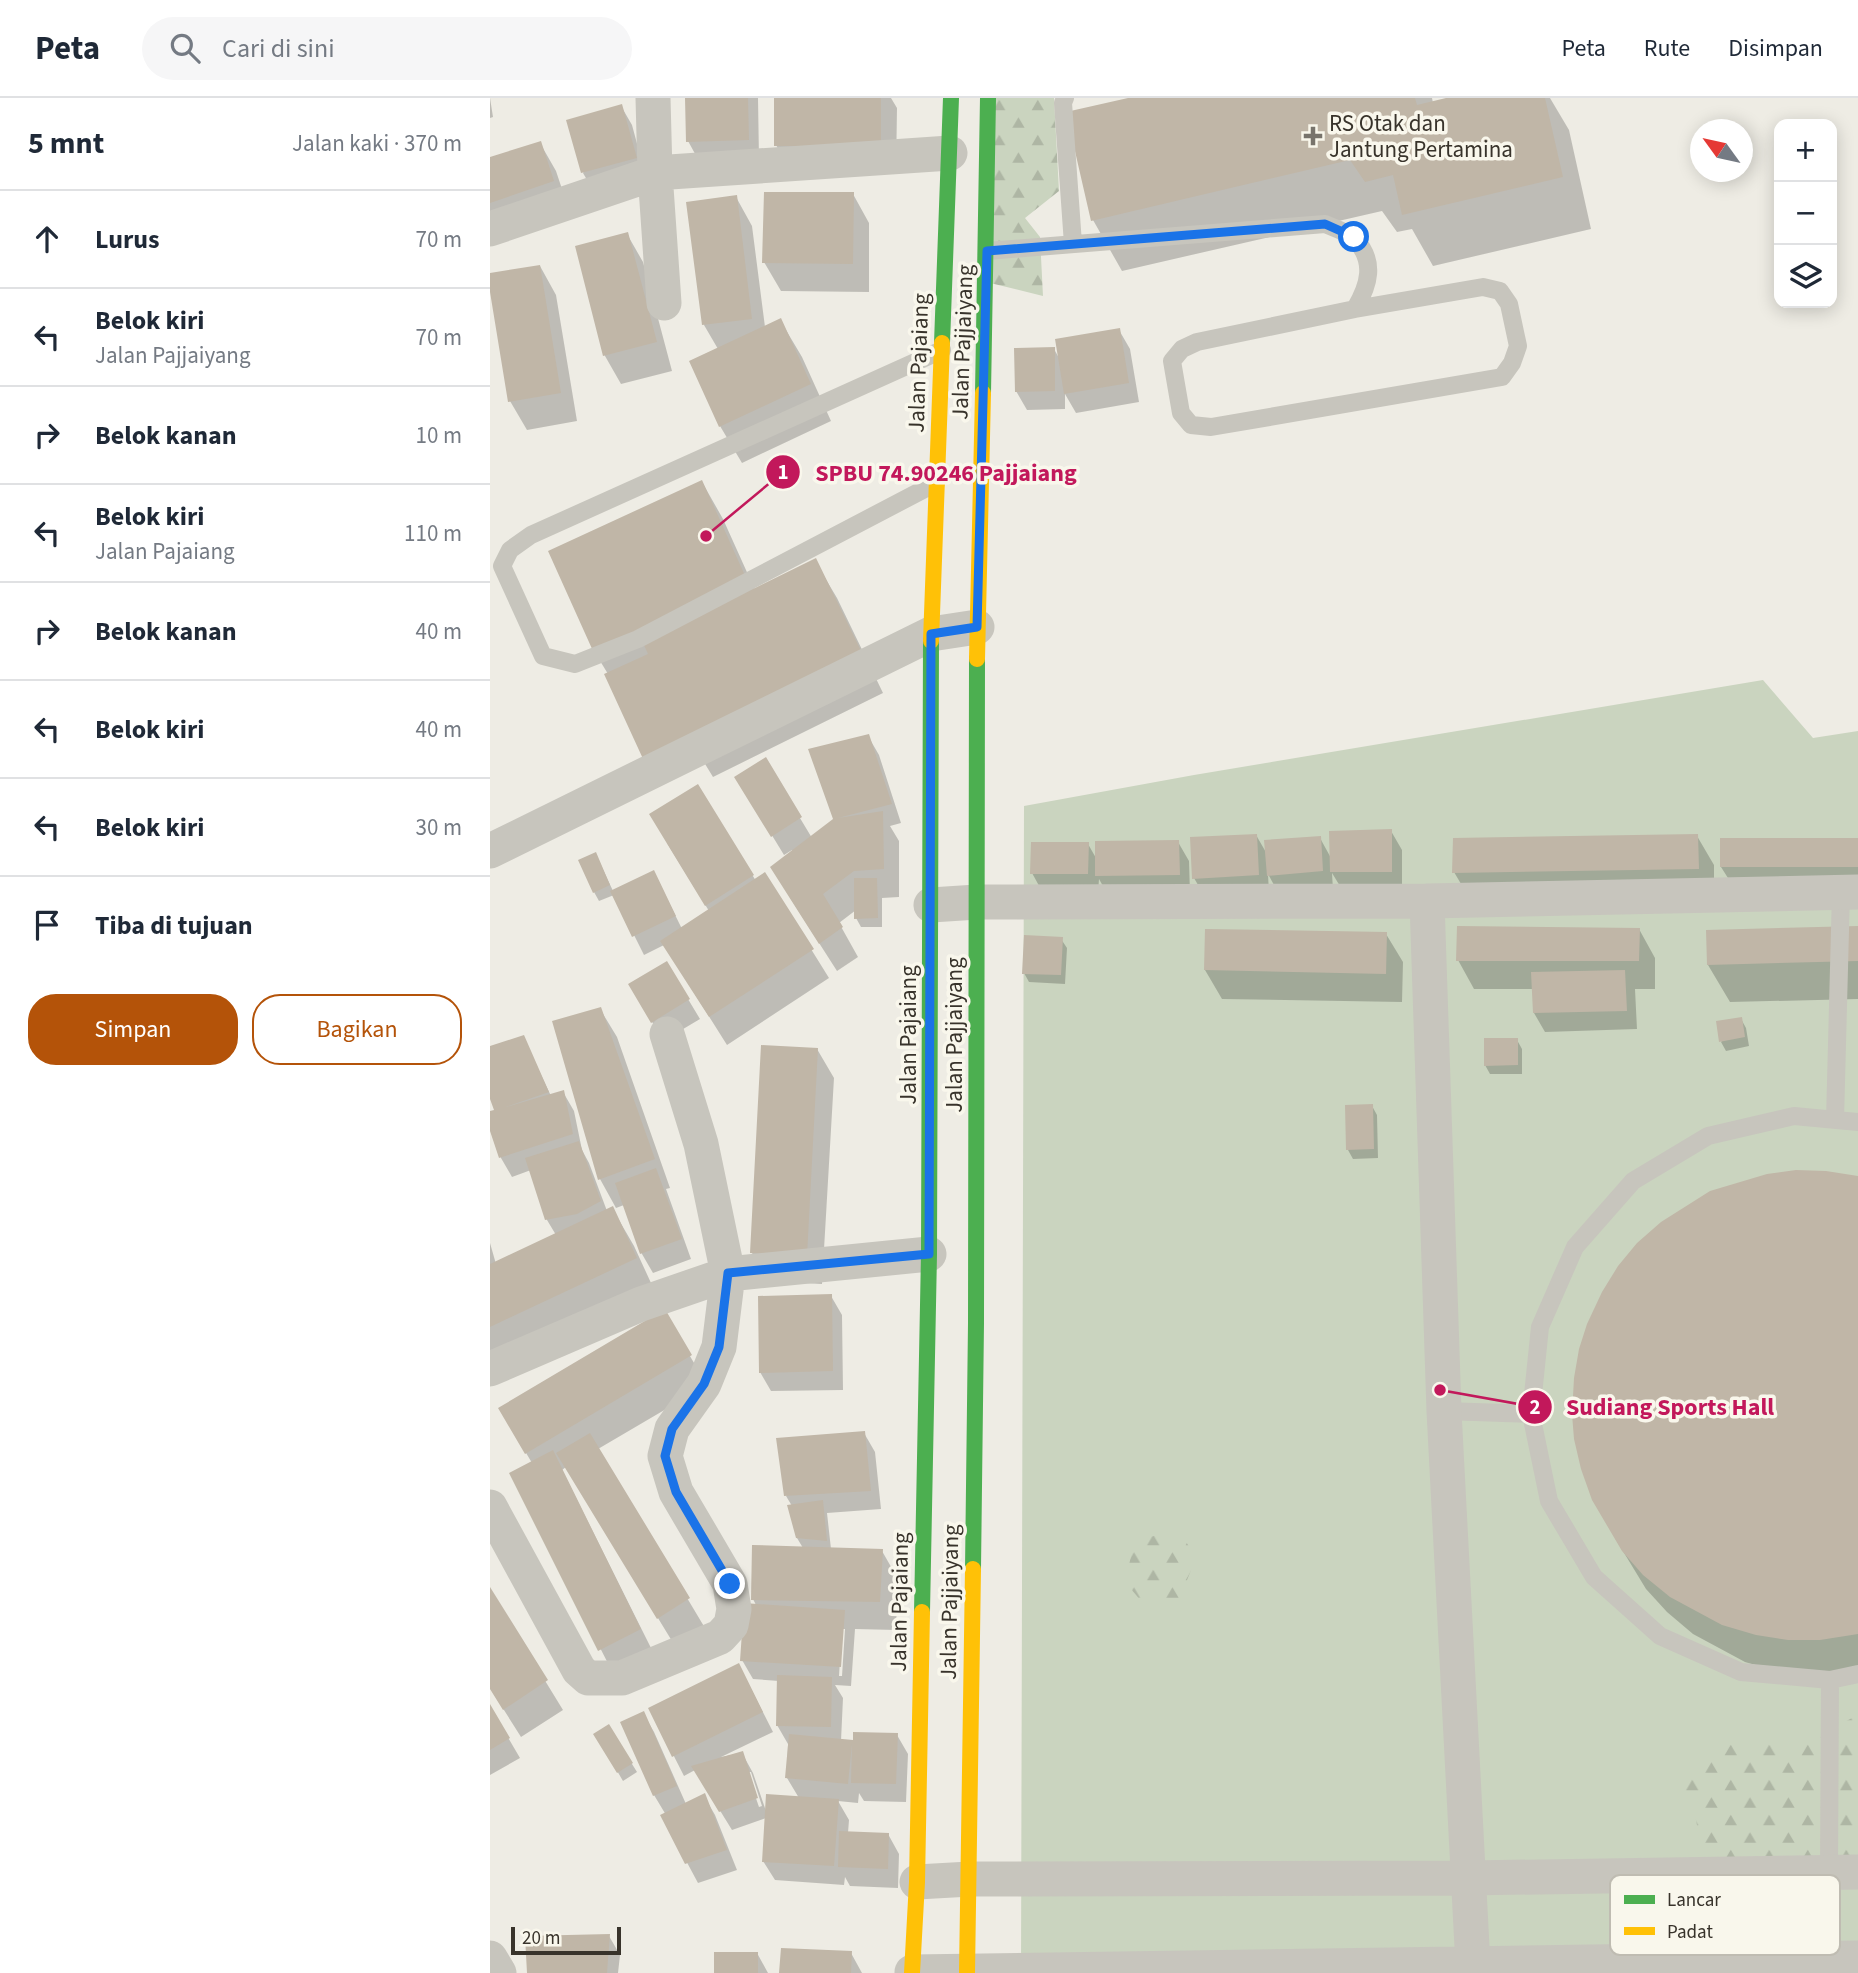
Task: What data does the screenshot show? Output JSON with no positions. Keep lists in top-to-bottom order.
{
  "streets": {
    "main road": ["Jalan Pajjaiyang", "Jalan Pajaiang"]
  },
  "places": {
    "health": ["RS Otak dan Jantung Pertamina"],
    "other": ["SPBU 74.90246 Pajjaiang", "Sudiang Sports Hall"]
  },
  "legend": ["Lancar", "Padat"],
  "scale_bar": "20 m",
  "north": "top left",
  "page": {
    "header": "Peta",
    "search": "Cari di sini",
    "nav": ["Peta", "Rute", "Disimpan"],
    "heading": ["5 mnt", "Jalan kaki · 370 m"],
    "map_buttons": ["+", "−"],
    "list": [
      ["Lurus", "70 m"],
      ["Belok kiri", "Jalan Pajjaiyang", "70 m"],
      ["Belok kanan", "10 m"],
      ["Belok kiri", "Jalan Pajaiang", "110 m"],
      ["Belok kanan", "40 m"],
      ["Belok kiri", "40 m"],
      ["Belok kiri", "30 m"],
      "Tiba di tujuan"
    ],
    "buttons": ["Simpan", "Bagikan"],
    "scale": "20 m"
  }
}
